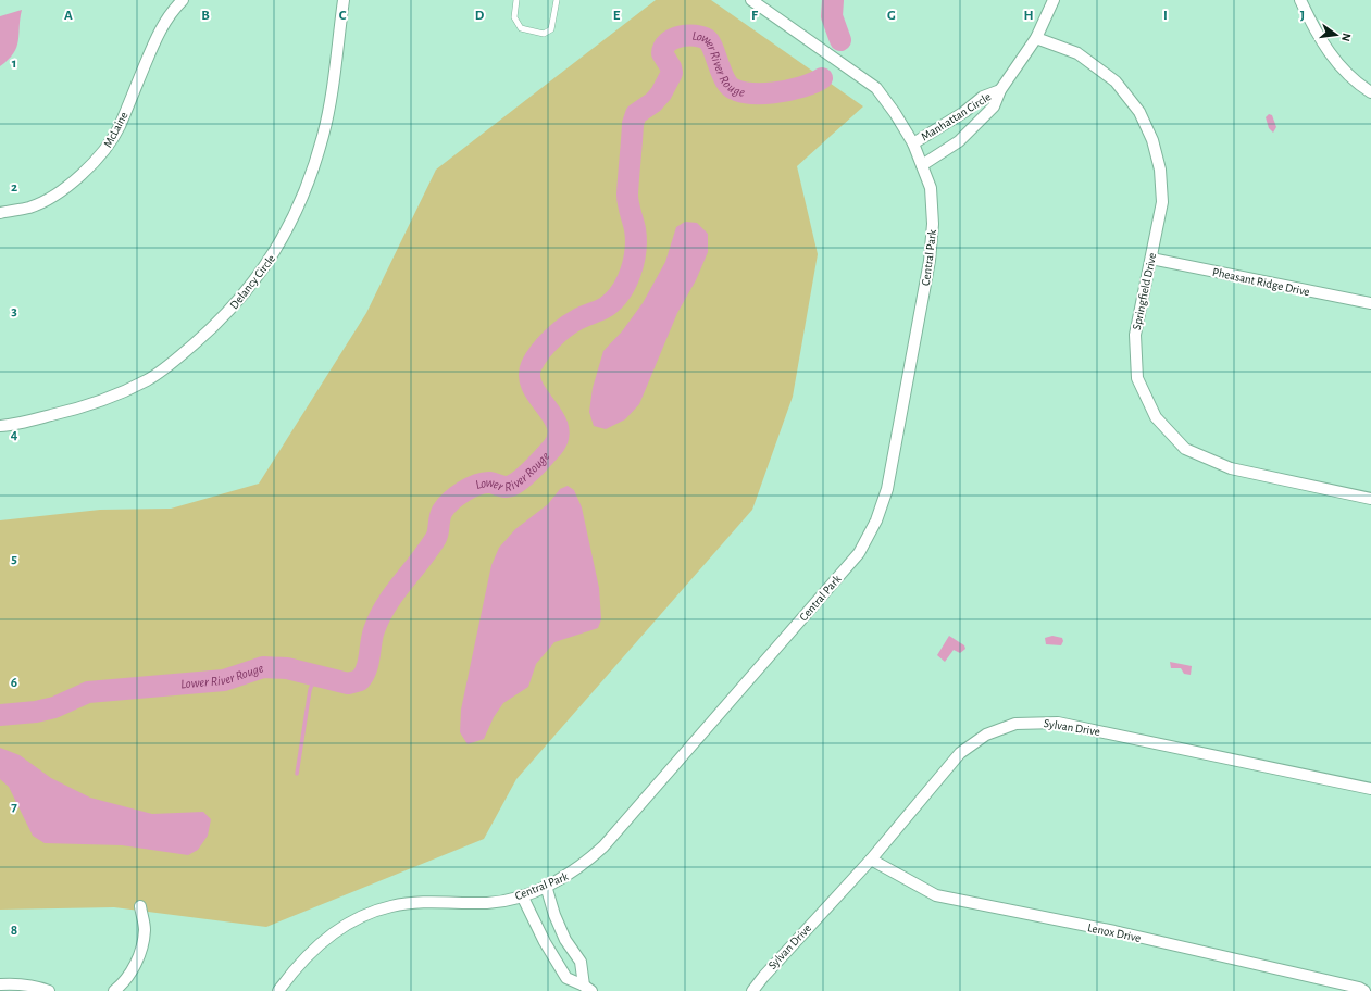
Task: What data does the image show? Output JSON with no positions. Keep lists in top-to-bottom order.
{
  "streets": {
    "street": [
      "Manhattan Circle",
      "McLaine",
      "Central Park",
      "Delancy Circle",
      "Pheasant Ridge Drive",
      "Springfield Drive",
      "Sylvan Drive",
      "Lenox Drive"
    ]
  },
  "crossings": [
    ["Manhattan Circle", "Central Park"],
    ["Manhattan Circle", "Springfield Drive"],
    ["Pheasant Ridge Drive", "Springfield Drive"],
    ["Sylvan Drive", "Lenox Drive"]
  ],
  "water": ["Lower River Rouge"],
  "north": "right",
  "grid": {
    "columns": [
      "A",
      "B",
      "C",
      "D",
      "E",
      "F",
      "G",
      "H",
      "I",
      "J"
    ],
    "rows": [
      "1",
      "2",
      "3",
      "4",
      "5",
      "6",
      "7",
      "8"
    ]
  }
}
